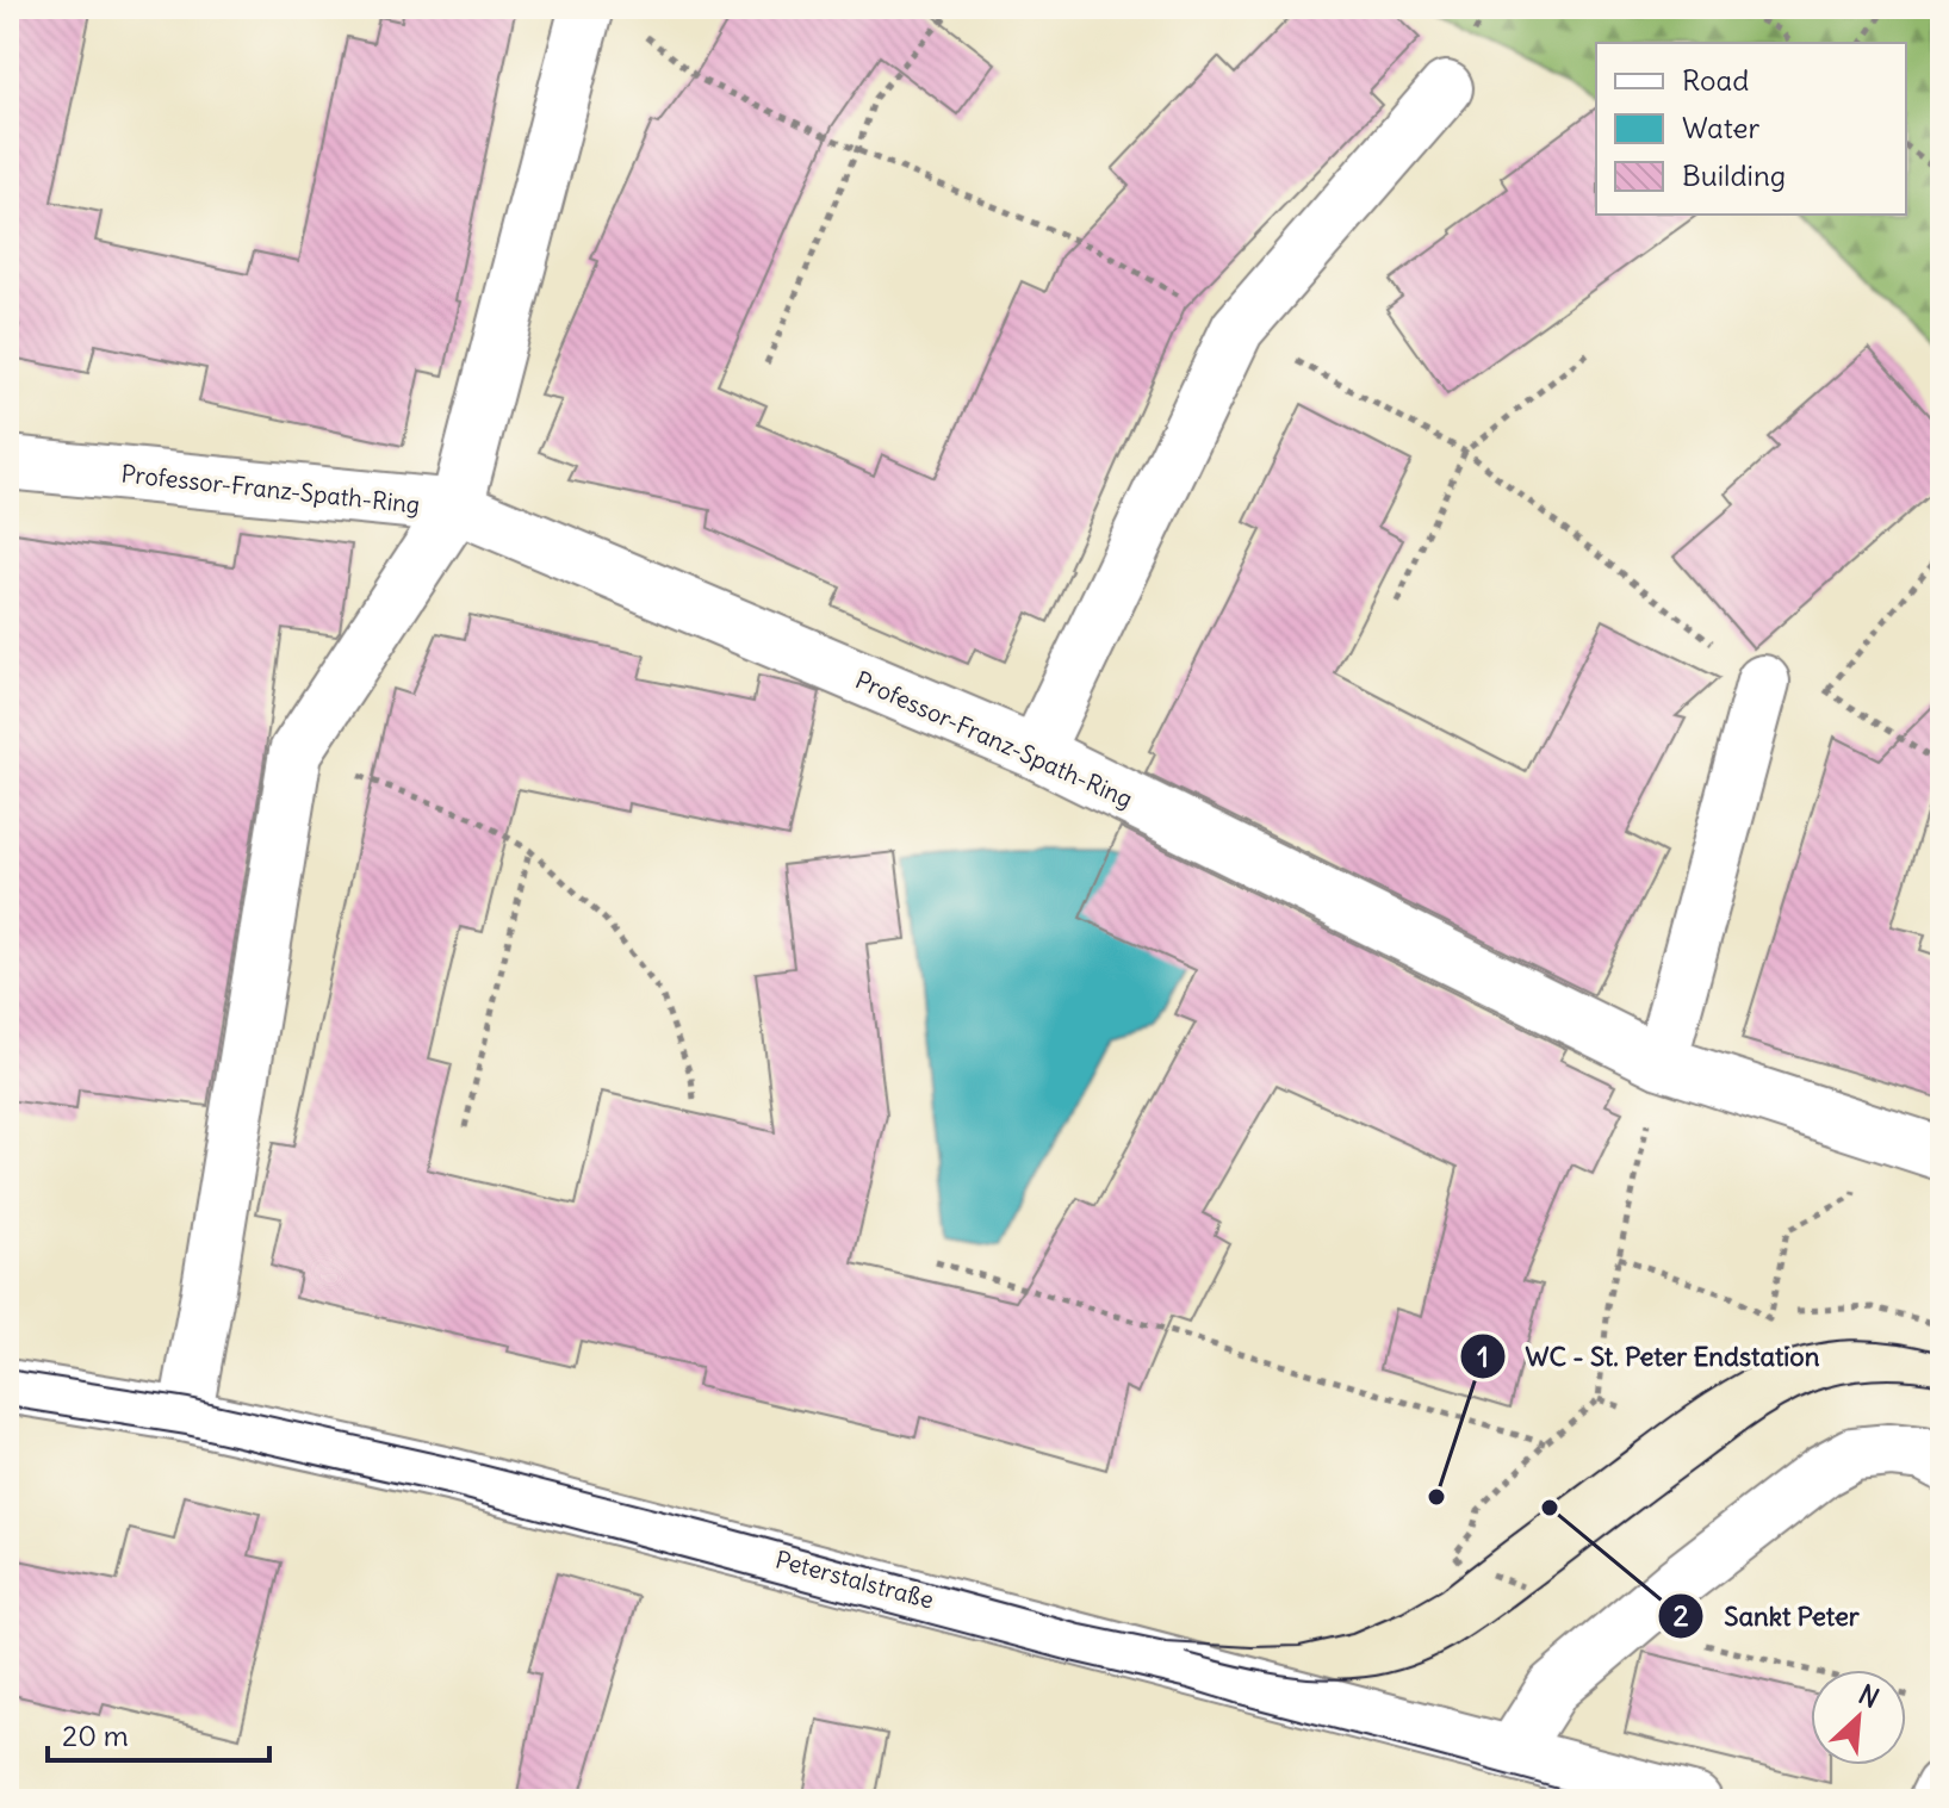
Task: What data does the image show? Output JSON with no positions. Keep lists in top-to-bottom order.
{
  "streets": {
    "street": ["Professor-Franz-Spath-Ring", "Peterstalstraße"]
  },
  "places": ["WC - St. Peter Endstation", "Sankt Peter"],
  "legend": ["Road", "Water", "Building"],
  "scale_bar": "20 m",
  "north": "top right"
}
